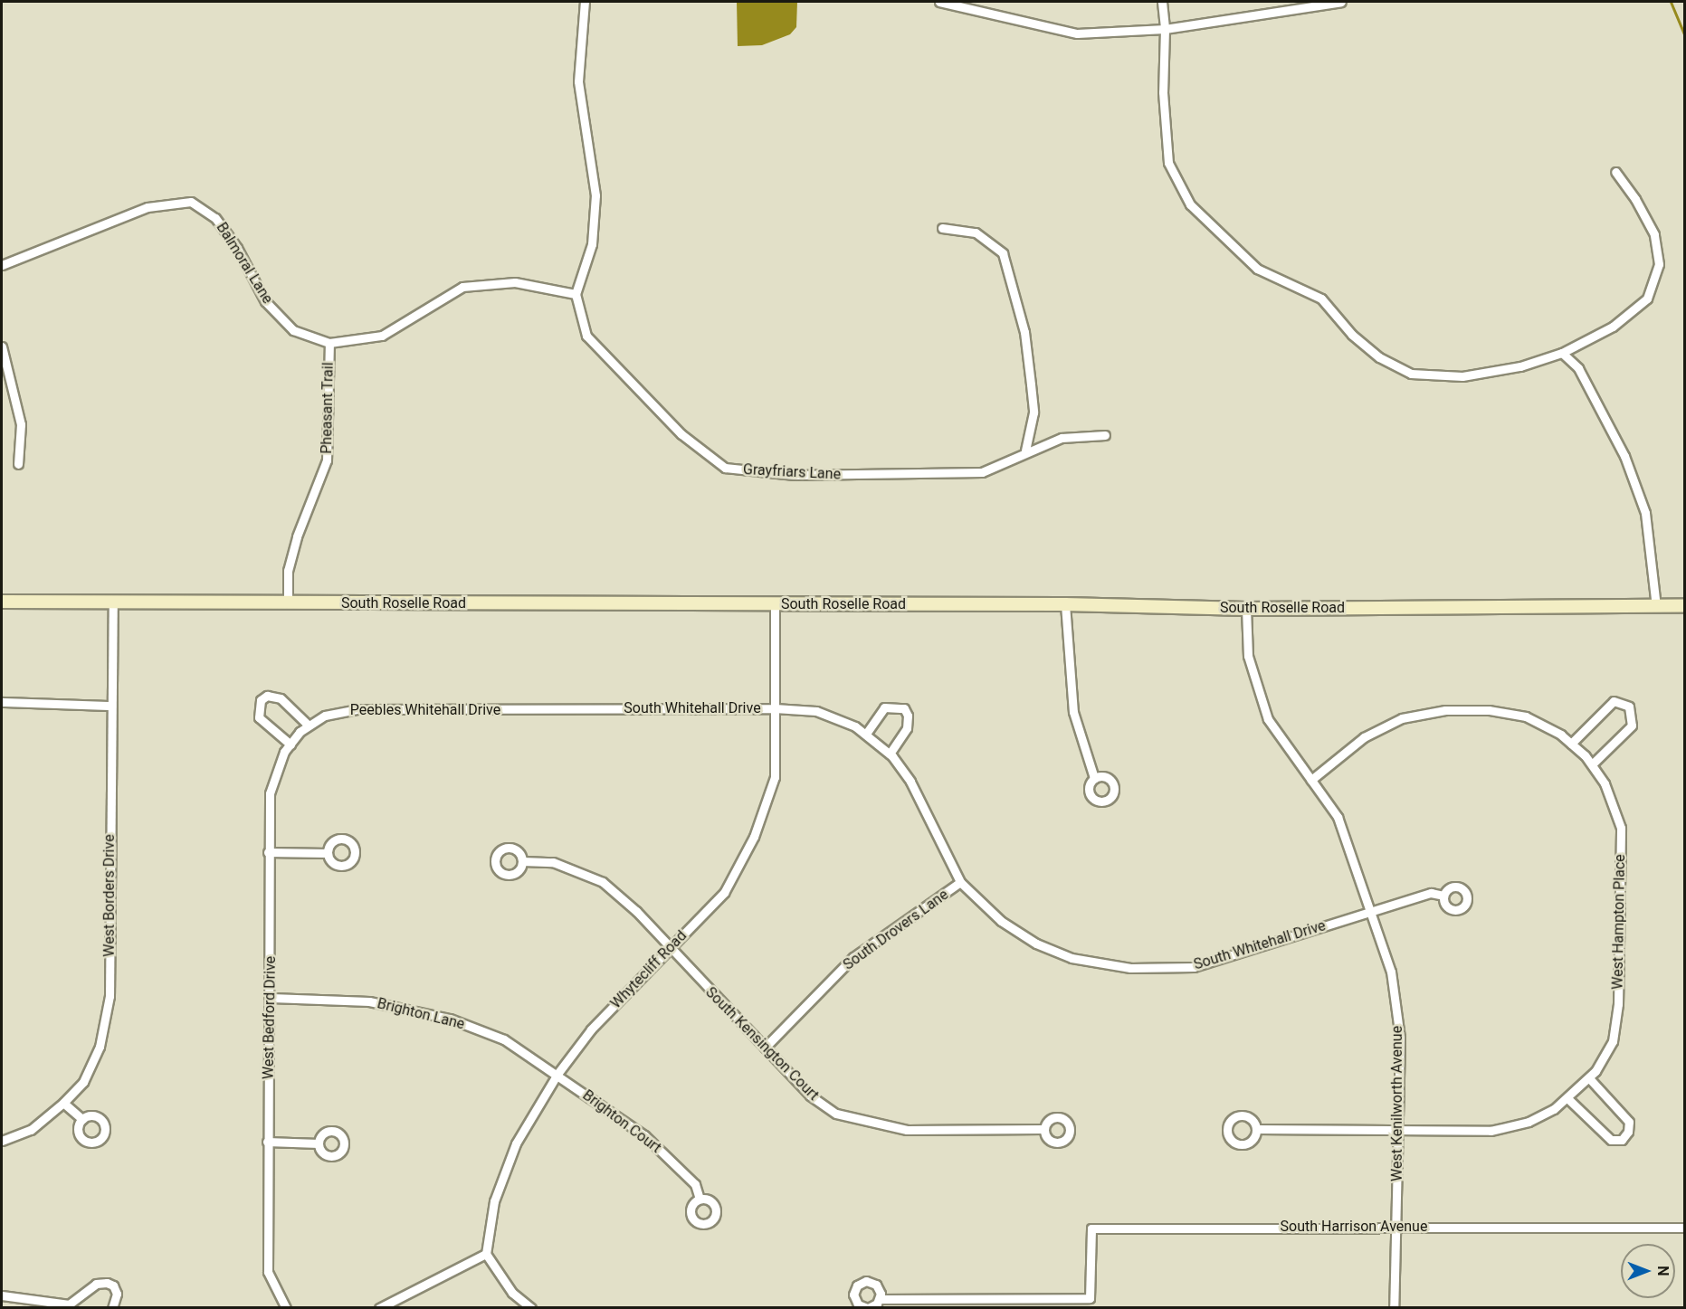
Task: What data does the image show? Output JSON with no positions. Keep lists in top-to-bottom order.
{
  "streets": {
    "main road": ["South Roselle Road"],
    "street": [
      "Balmoral Lane",
      "Pheasant Trail",
      "Grayfriars Lane",
      "South Whitehall Drive",
      "Peebles Whitehall Drive",
      "West Borders Drive",
      "West Hampton Place",
      "South Drovers Lane",
      "Whytecliff Road",
      "Brighton Lane",
      "West Bedford Drive",
      "South Kensington Court",
      "West Kenilworth Avenue",
      "Brighton Court",
      "South Harrison Avenue"
    ]
  },
  "crossings": [
    ["Balmoral Lane", "Pheasant Trail"],
    ["Pheasant Trail", "Grayfriars Lane"],
    ["Pheasant Trail", "South Roselle Road"],
    ["South Roselle Road", "West Borders Drive"],
    ["South Roselle Road", "Whytecliff Road"],
    ["South Roselle Road", "West Kenilworth Avenue"],
    ["South Whitehall Drive", "Peebles Whitehall Drive"],
    ["South Whitehall Drive", "South Drovers Lane"],
    ["South Whitehall Drive", "Whytecliff Road"],
    ["South Whitehall Drive", "West Kenilworth Avenue"],
    ["Peebles Whitehall Drive", "West Bedford Drive"],
    ["West Hampton Place", "West Kenilworth Avenue"],
    ["South Drovers Lane", "South Kensington Court"],
    ["Whytecliff Road", "Brighton Lane"],
    ["Whytecliff Road", "South Kensington Court"],
    ["Whytecliff Road", "Brighton Court"],
    ["Brighton Lane", "West Bedford Drive"],
    ["Brighton Lane", "Brighton Court"],
    ["West Kenilworth Avenue", "South Harrison Avenue"]
  ],
  "north": "right"
}
